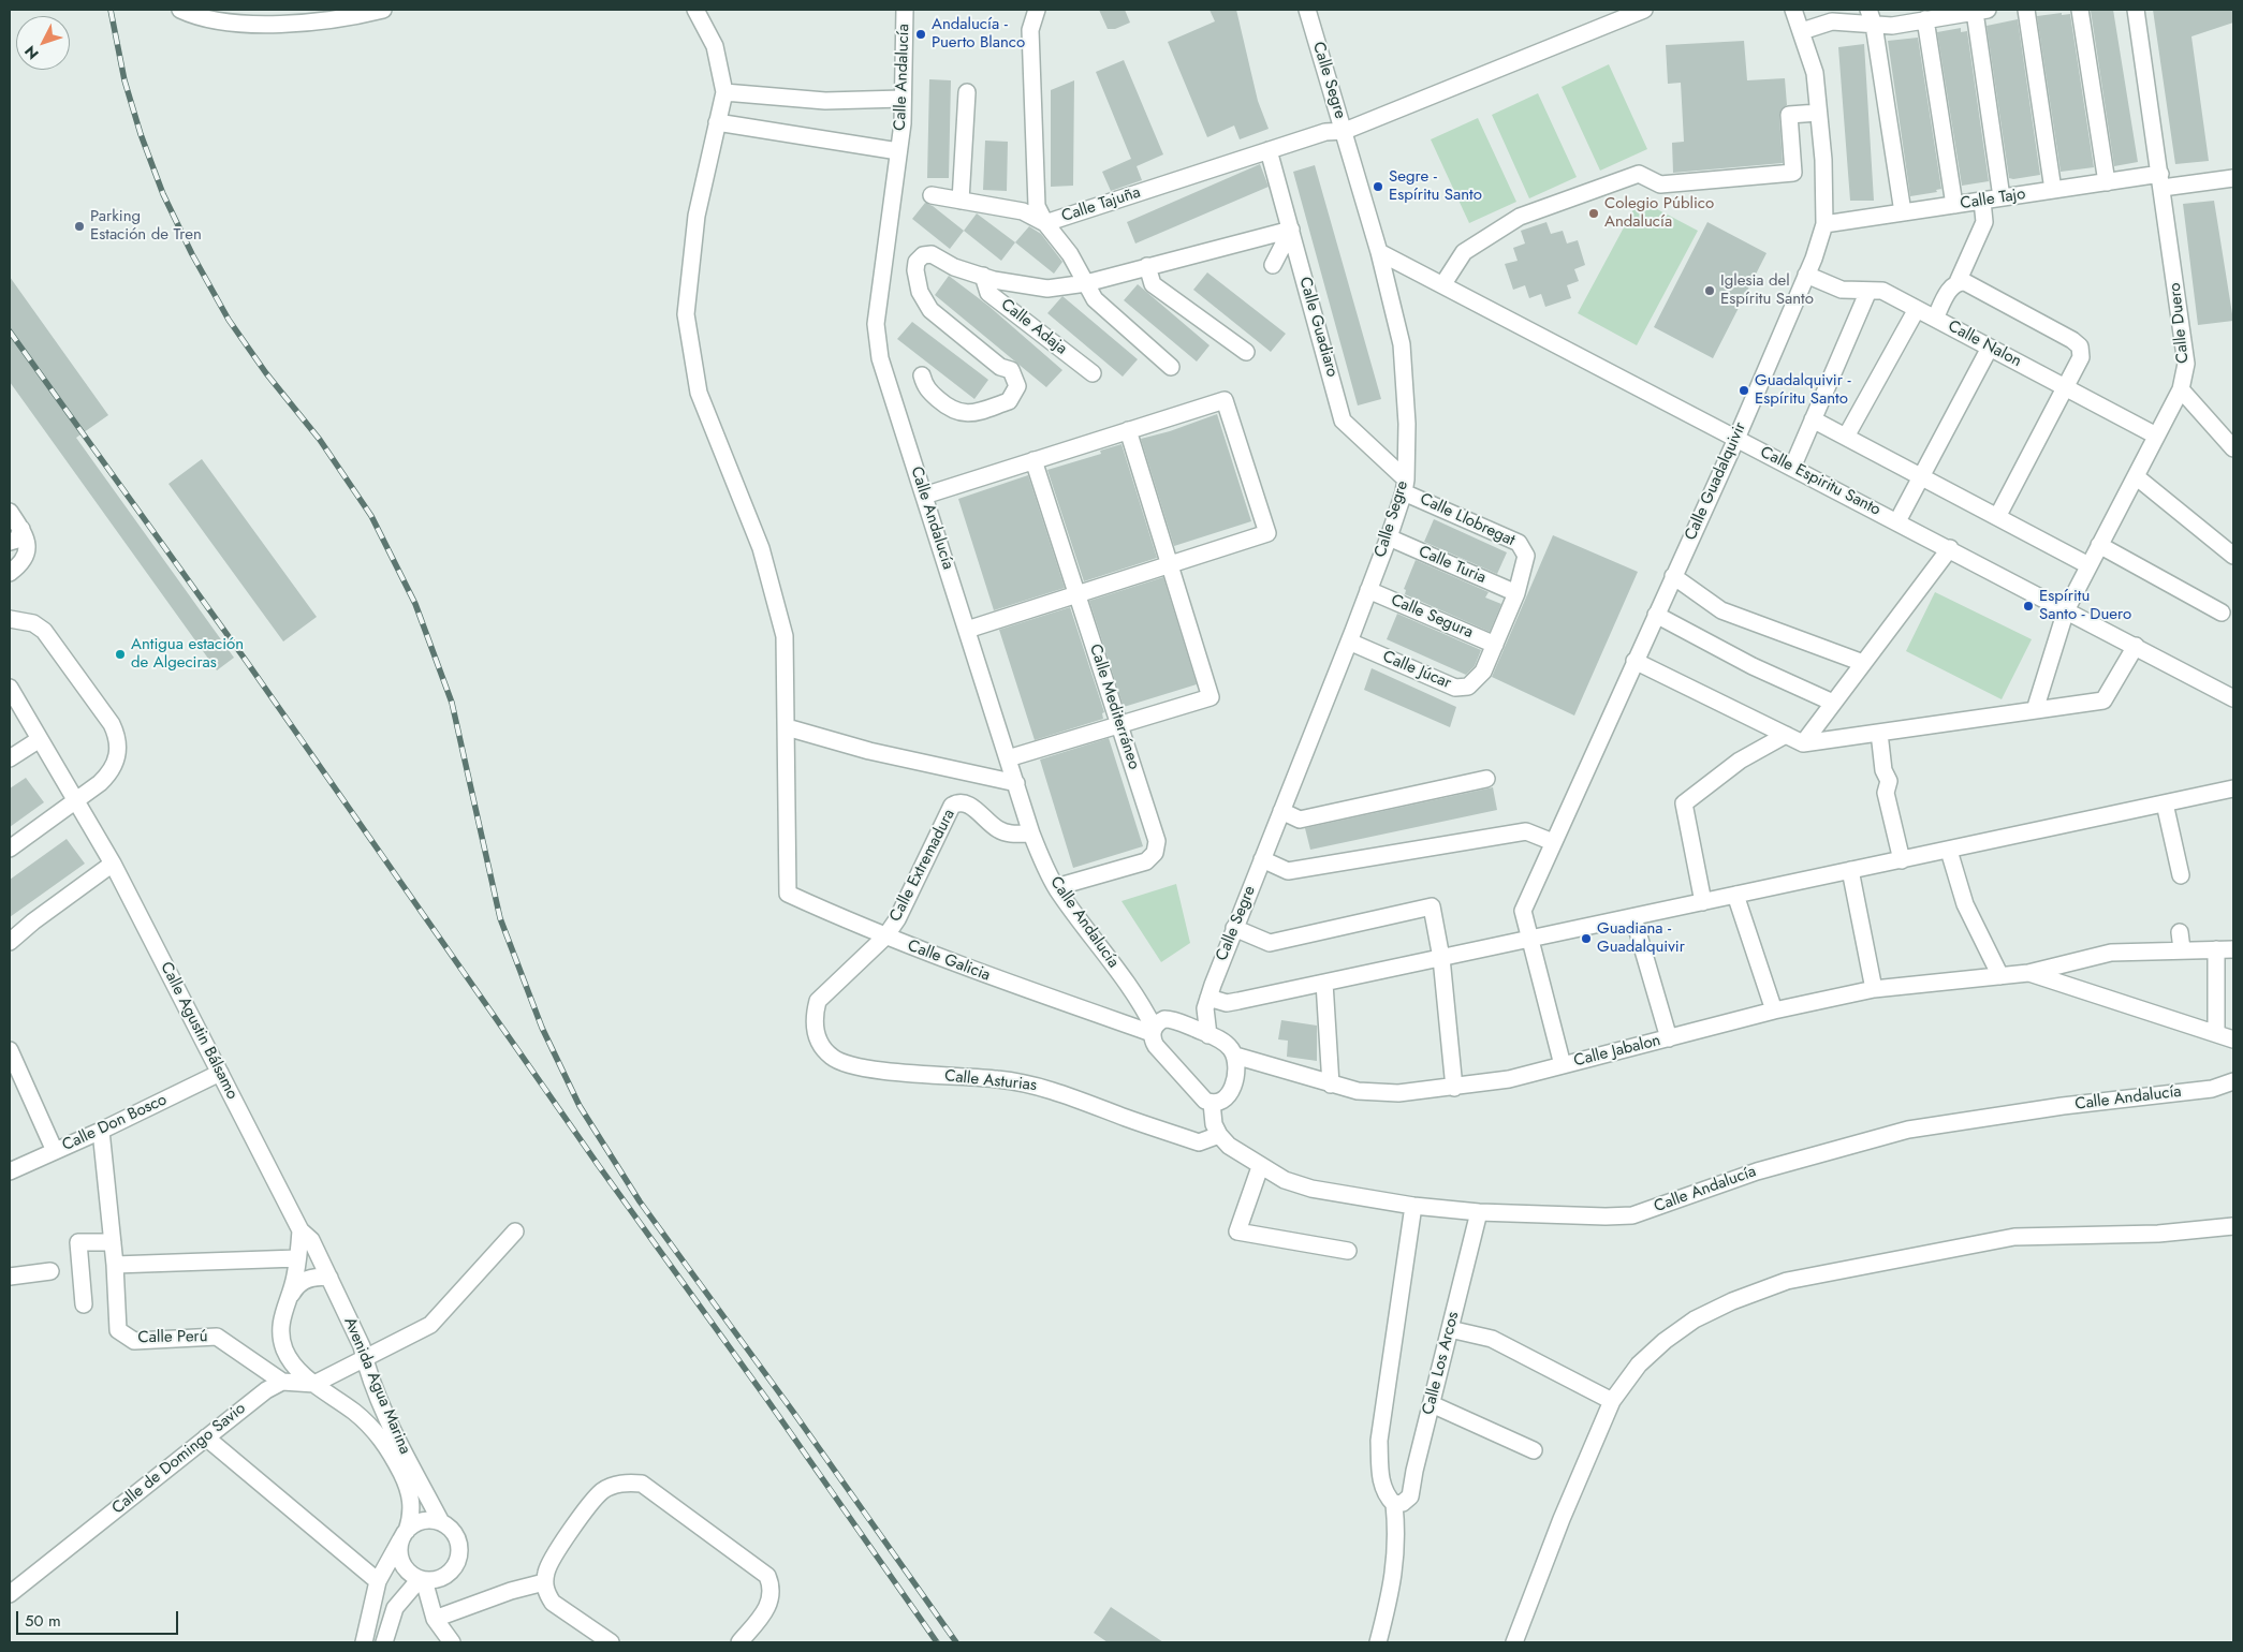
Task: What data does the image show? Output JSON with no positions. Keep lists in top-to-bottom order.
{
  "streets": {
    "street": [
      "Calle Andalucía",
      "Calle Segre",
      "Calle Tajo",
      "Calle Tajuña",
      "Calle Duero",
      "Calle Adaja",
      "Calle Guadiaro",
      "Calle Nalon",
      "Calle Guadalquivir",
      "Calle Espiritu Santo",
      "Calle Llobregat",
      "Calle Turia",
      "Calle Segura",
      "Calle Júcar",
      "Calle Mediterráneo",
      "Calle Extremadura",
      "Calle Galicia",
      "Calle Agustin Bálsamo",
      "Calle Jabalon",
      "Calle Asturias",
      "Calle Don Bosco",
      "Calle Perú",
      "Calle Los Arcos",
      "Avenida Agua Marina",
      "Calle de Domingo Savio"
    ]
  },
  "crossings": [
    ["Calle Andalucía", "Calle Segre"],
    ["Calle Andalucía", "Calle Mediterráneo"],
    ["Calle Andalucía", "Calle Extremadura"],
    ["Calle Andalucía", "Calle Galicia"],
    ["Calle Andalucía", "Calle Jabalon"],
    ["Calle Andalucía", "Calle Asturias"],
    ["Calle Andalucía", "Calle Los Arcos"],
    ["Calle Segre", "Calle Tajuña"],
    ["Calle Segre", "Calle Guadiaro"],
    ["Calle Segre", "Calle Espiritu Santo"],
    ["Calle Segre", "Calle Llobregat"],
    ["Calle Segre", "Calle Turia"],
    ["Calle Segre", "Calle Segura"],
    ["Calle Segre", "Calle Júcar"],
    ["Calle Tajo", "Calle Duero"],
    ["Calle Tajo", "Calle Guadalquivir"],
    ["Calle Tajuña", "Calle Guadiaro"],
    ["Calle Duero", "Calle Nalon"],
    ["Calle Duero", "Calle Espiritu Santo"],
    ["Calle Guadiaro", "Calle Llobregat"],
    ["Calle Nalon", "Calle Guadalquivir"],
    ["Calle Guadalquivir", "Calle Espiritu Santo"],
    ["Calle Guadalquivir", "Calle Jabalon"],
    ["Calle Llobregat", "Calle Turia"],
    ["Calle Llobregat", "Calle Segura"],
    ["Calle Llobregat", "Calle Júcar"],
    ["Calle Segura", "Calle Júcar"],
    ["Calle Extremadura", "Calle Galicia"],
    ["Calle Extremadura", "Calle Asturias"],
    ["Calle Agustin Bálsamo", "Calle Don Bosco"],
    ["Calle Agustin Bálsamo", "Avenida Agua Marina"],
    ["Calle Don Bosco", "Calle Perú"],
    ["Calle Perú", "Calle de Domingo Savio"]
  ],
  "places": [
    "Andalucía - Puerto Blanco",
    "Segre - Espíritu Santo",
    "Colegio Público Andalucía",
    "Parking Estación de Tren",
    "Iglesia del Espíritu Santo",
    "Guadalquivir - Espíritu Santo",
    "Espíritu Santo - Duero",
    "Antigua estación de Algeciras",
    "Guadiana - Guadalquivir"
  ],
  "scale_bar": "50 m",
  "north": "bottom left"
}
